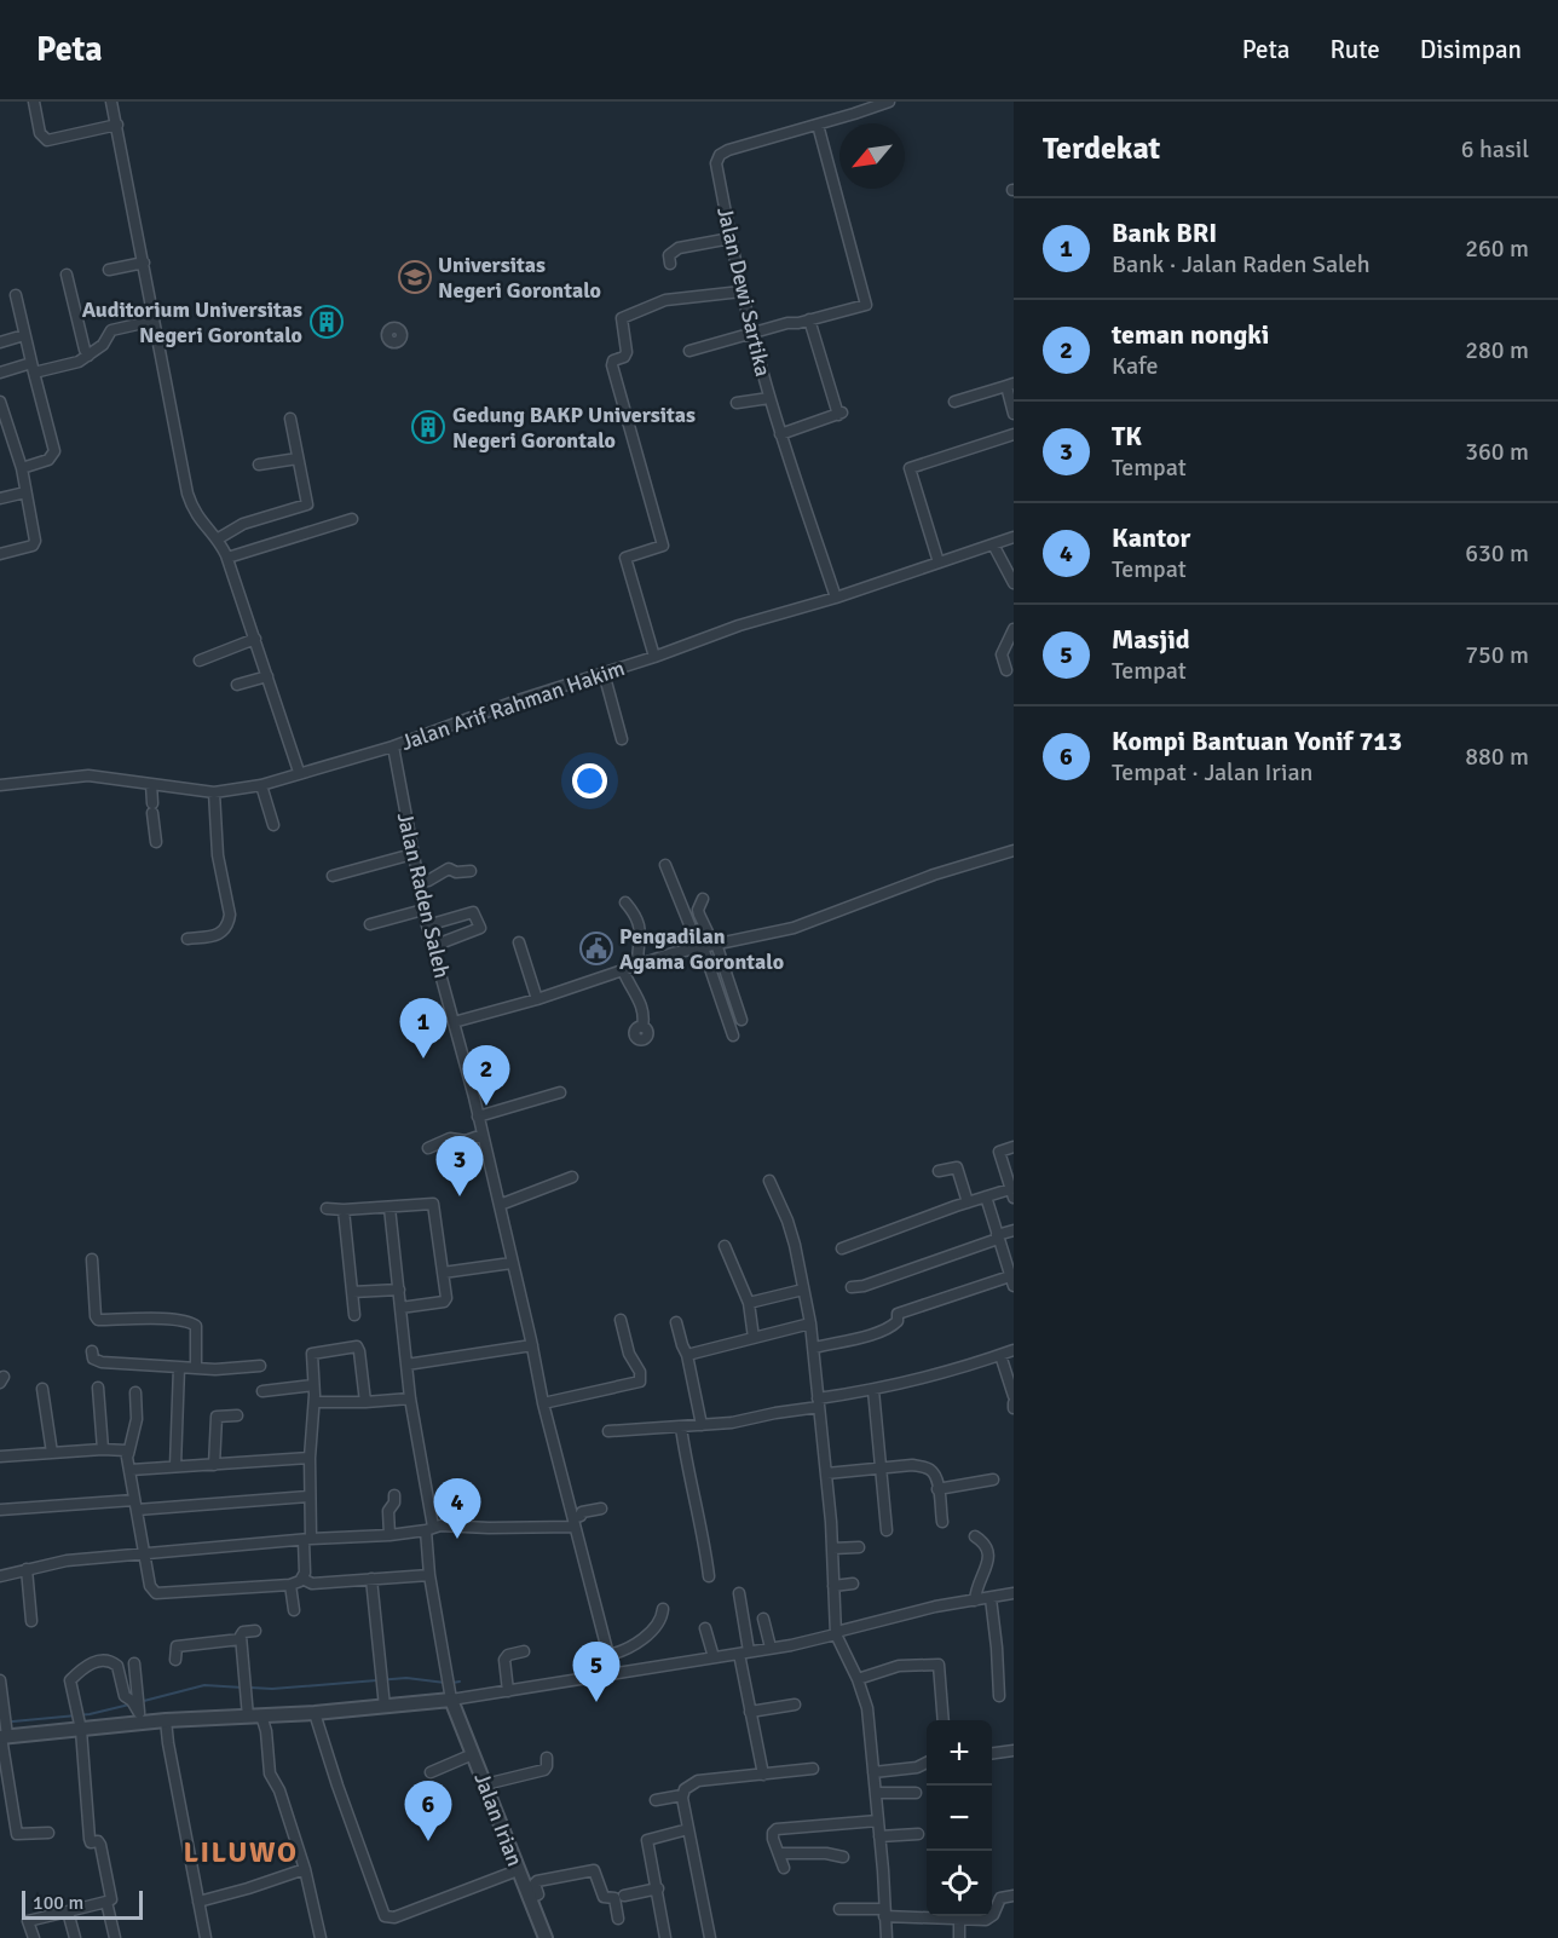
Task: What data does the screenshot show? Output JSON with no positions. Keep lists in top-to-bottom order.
{
  "streets": {
    "street": [
      "Jalan Dewi Sartika",
      "Jalan Arif Rahman Hakim",
      "Jalan Raden Saleh",
      "Jalan Irian"
    ]
  },
  "crossings": [
    ["Jalan Dewi Sartika", "Jalan Arif Rahman Hakim"],
    ["Jalan Arif Rahman Hakim", "Jalan Raden Saleh"]
  ],
  "districts": ["LILUWO"],
  "places": {
    "school or university": ["Universitas Negeri Gorontalo"],
    "building": ["Auditorium Universitas Negeri Gorontalo", "Gedung BAKP Universitas Negeri Gorontalo"],
    "public building": ["Pengadilan Agama Gorontalo"]
  },
  "scale_bar": "100 m",
  "north": "bottom left",
  "page": {
    "header": "Peta",
    "nav": ["Peta", "Rute", "Disimpan"],
    "heading": ["Terdekat", "6 hasil"],
    "list": [
      {
        "mark": "1",
        "name": "Bank BRI",
        "note": "Bank · Jalan Raden Saleh",
        "value": "260 m"
      },
      {
        "mark": "2",
        "name": "teman nongki",
        "note": "Kafe",
        "value": "280 m"
      },
      {
        "mark": "3",
        "name": "TK",
        "note": "Tempat",
        "value": "360 m"
      },
      {
        "mark": "4",
        "name": "Kantor",
        "note": "Tempat",
        "value": "630 m"
      },
      {
        "mark": "5",
        "name": "Masjid",
        "note": "Tempat",
        "value": "750 m"
      },
      {
        "mark": "6",
        "name": "Kompi Bantuan Yonif 713",
        "note": "Tempat · Jalan Irian",
        "value": "880 m"
      }
    ],
    "pins": [
      "1",
      "2",
      "3",
      "4",
      "5",
      "6"
    ],
    "map_buttons": ["+", "−"],
    "scale": "100 m"
  }
}
